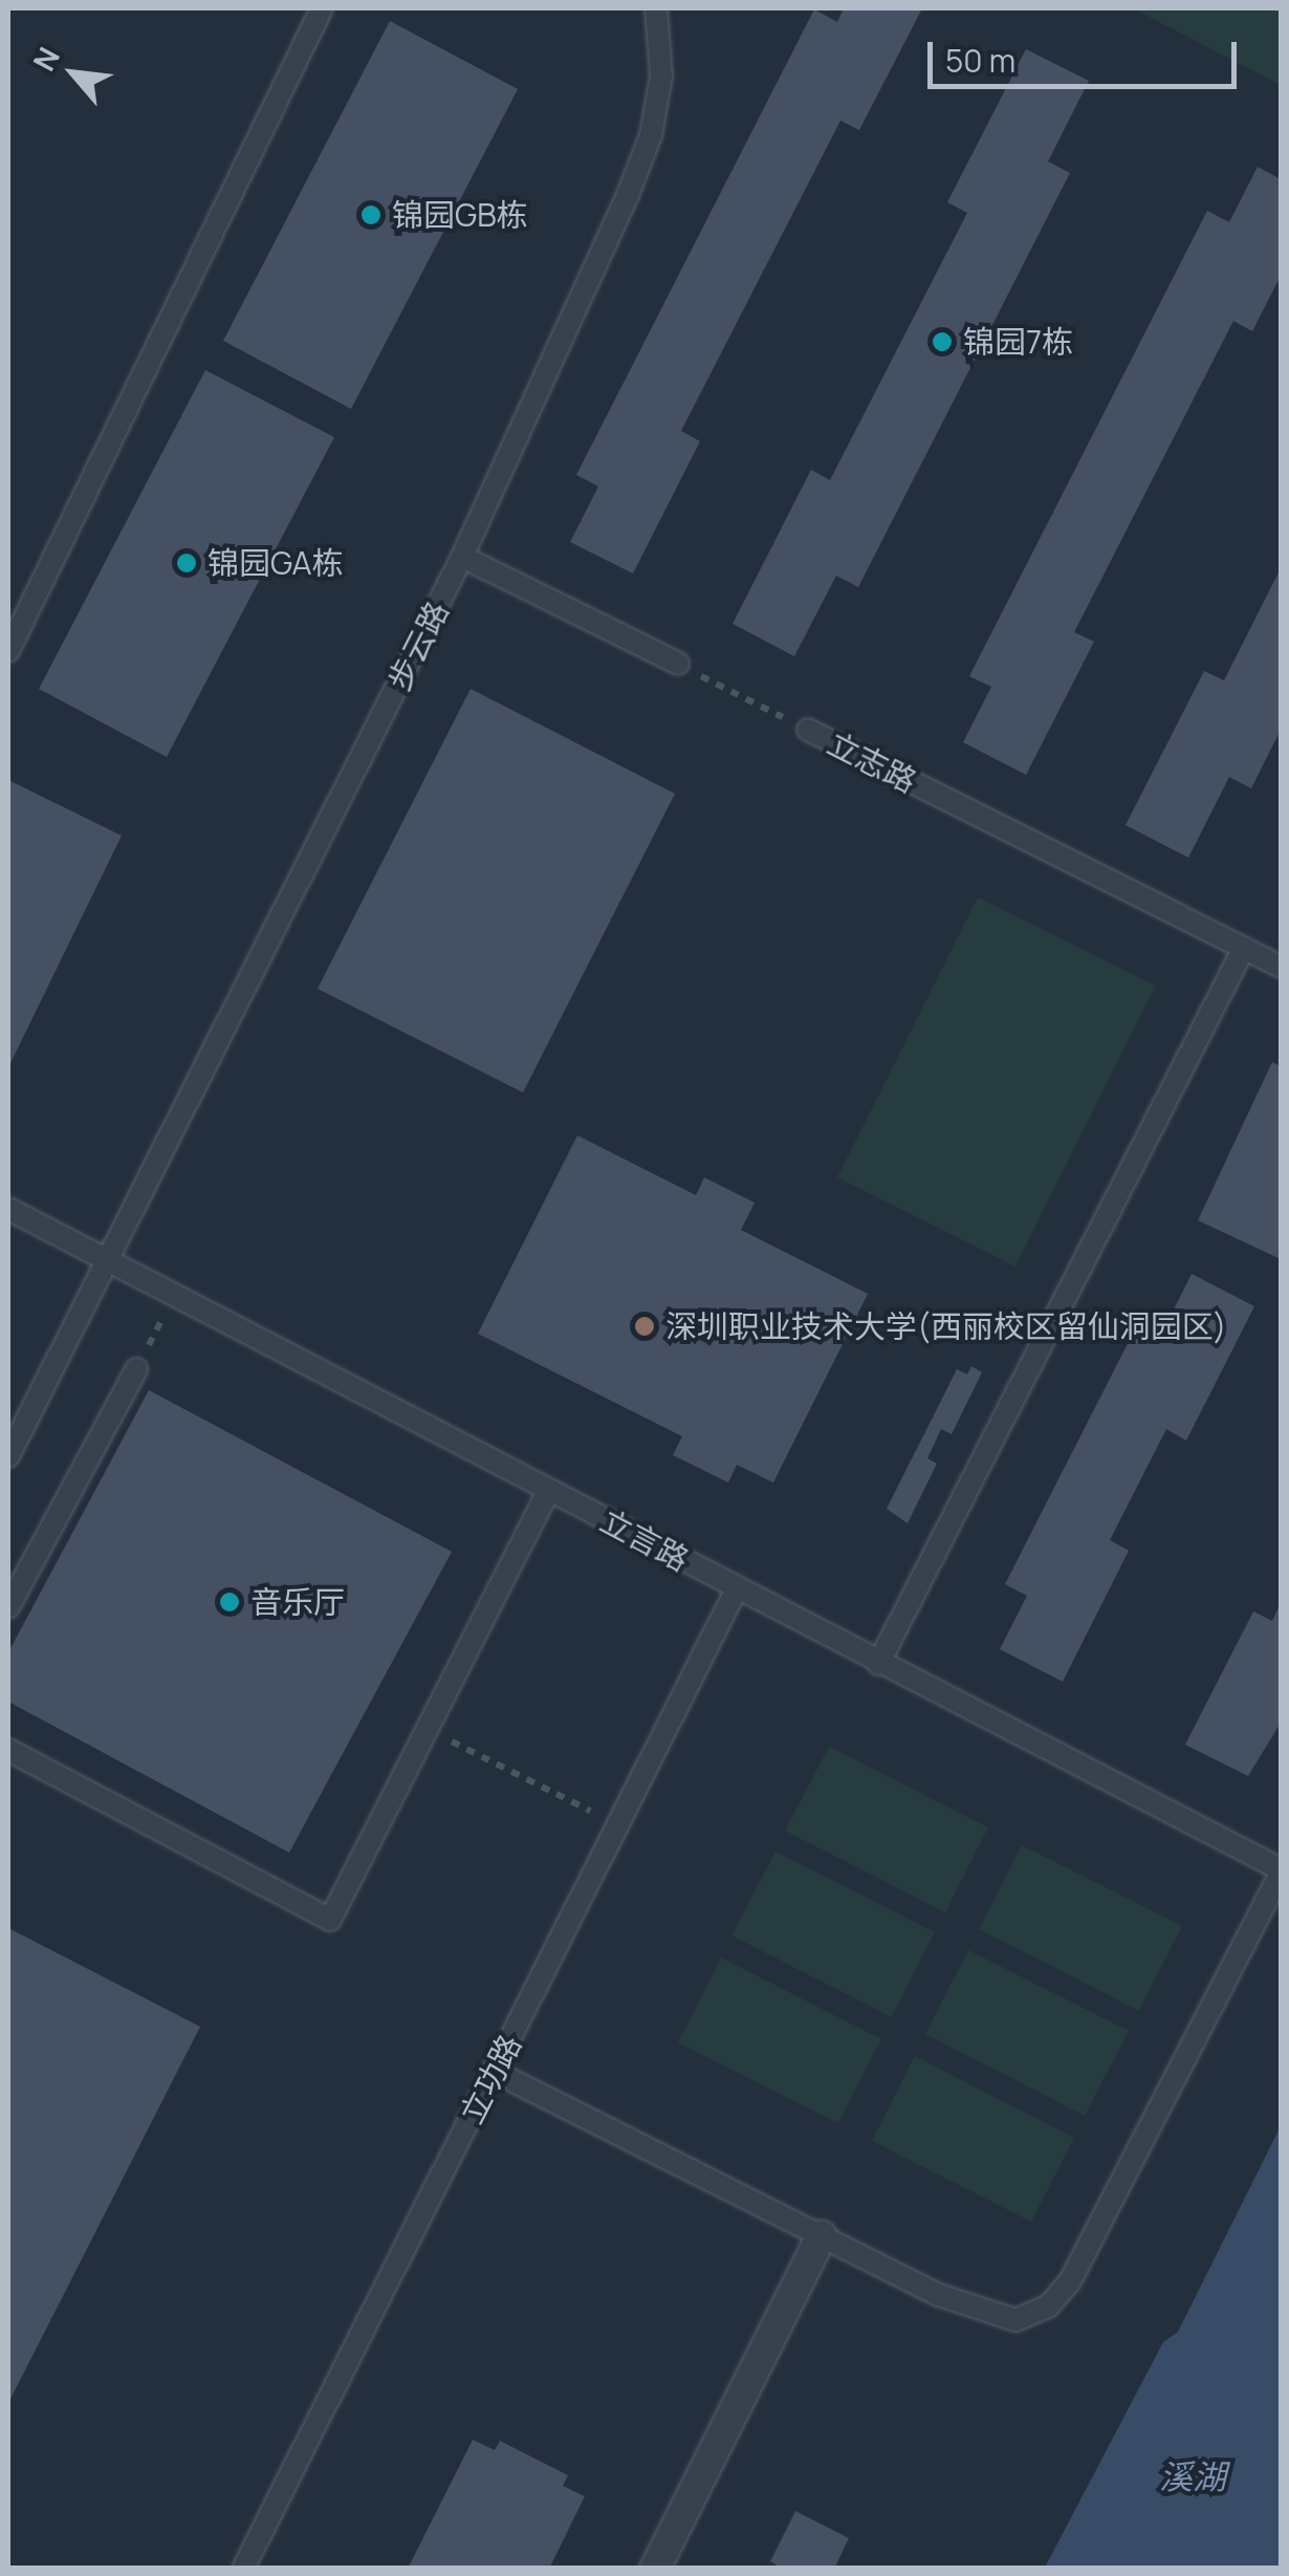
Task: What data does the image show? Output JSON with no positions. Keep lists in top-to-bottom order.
{
  "streets": {
    "lane": [
      "步云路",
      "立志路",
      "立言路",
      "立功路"
    ]
  },
  "crossings": [
    ["步云路", "立言路"],
    ["立言路", "立功路"]
  ],
  "water": ["溪湖"],
  "places": [
    "锦园GB栋",
    "锦园7栋",
    "锦园GA栋",
    "深圳职业技术大学(西丽校区留仙洞园区)",
    "音乐厅"
  ],
  "scale_bar": "50 m",
  "north": "top left"
}
